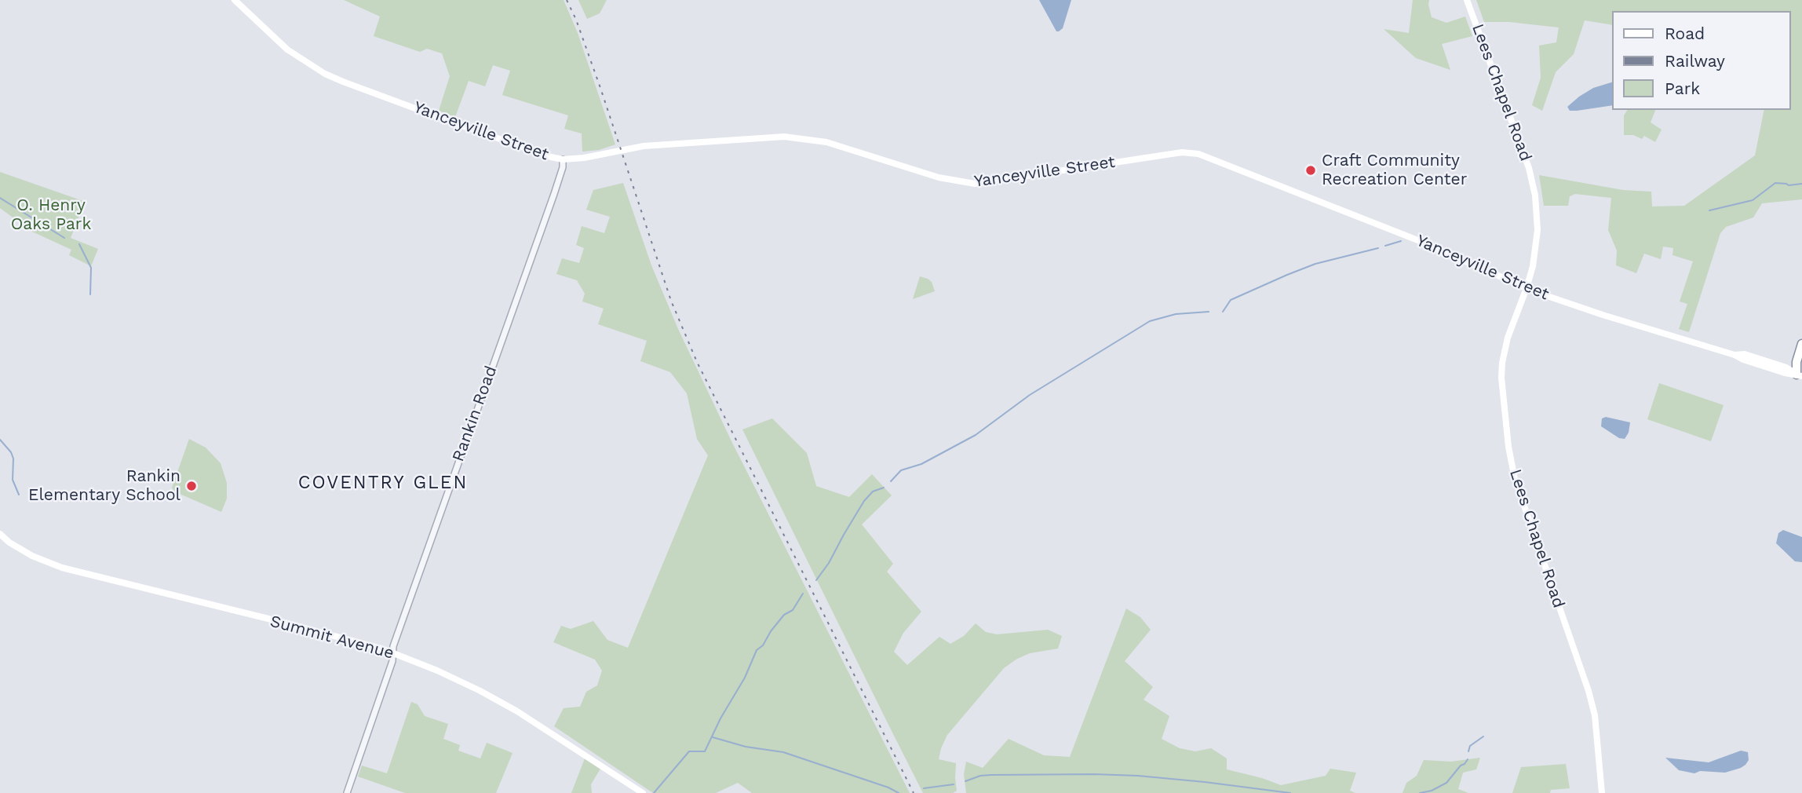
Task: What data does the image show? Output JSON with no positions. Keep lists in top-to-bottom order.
{
  "streets": {
    "main road": ["Lees Chapel Road", "Yanceyville Street", "Summit Avenue"],
    "street": ["Rankin Road"]
  },
  "crossings": [
    ["Lees Chapel Road", "Yanceyville Street"],
    ["Yanceyville Street", "Rankin Road"],
    ["Rankin Road", "Summit Avenue"]
  ],
  "districts": ["COVENTRY GLEN"],
  "parks": ["O. Henry Oaks Park"],
  "places": ["Craft Community Recreation Center", "Rankin Elementary School"],
  "legend": ["Road", "Railway", "Park"]
}
